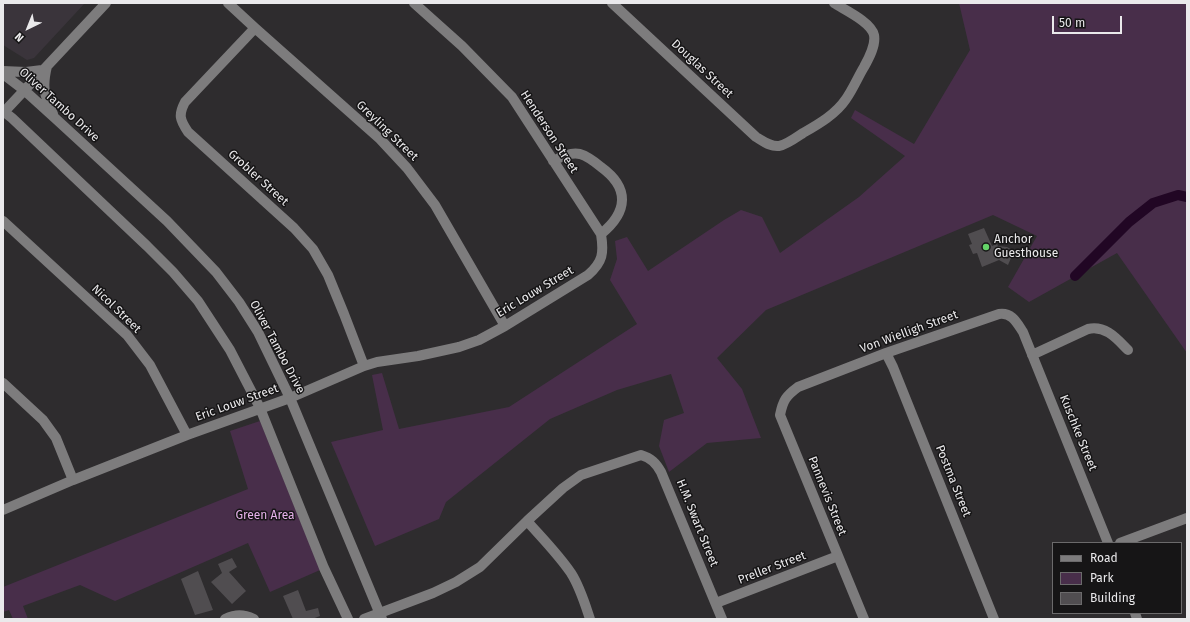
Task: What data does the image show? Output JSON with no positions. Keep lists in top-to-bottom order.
{
  "streets": {
    "street": [
      "Douglas Street",
      "Oliver Tambo Drive",
      "Greyling Street",
      "Henderson Street",
      "Grobler Street",
      "Eric Louw Street",
      "Nicol Street",
      "Von Wielligh Street",
      "Kuschke Street",
      "Postma Street",
      "Pannevis Street",
      "H.M. Swart Street",
      "Preller Street"
    ]
  },
  "crossings": [
    ["Oliver Tambo Drive", "Eric Louw Street"],
    ["Greyling Street", "Grobler Street"],
    ["Greyling Street", "Eric Louw Street"],
    ["Henderson Street", "Eric Louw Street"],
    ["Grobler Street", "Eric Louw Street"],
    ["Eric Louw Street", "Nicol Street"],
    ["Von Wielligh Street", "Kuschke Street"],
    ["Von Wielligh Street", "Postma Street"],
    ["Von Wielligh Street", "Pannevis Street"],
    ["Pannevis Street", "Preller Street"],
    ["H.M. Swart Street", "Preller Street"]
  ],
  "parks": ["Green Area"],
  "places": ["Anchor Guesthouse"],
  "legend": ["Road", "Park", "Building"],
  "scale_bar": "50 m",
  "north": "bottom left"
}
